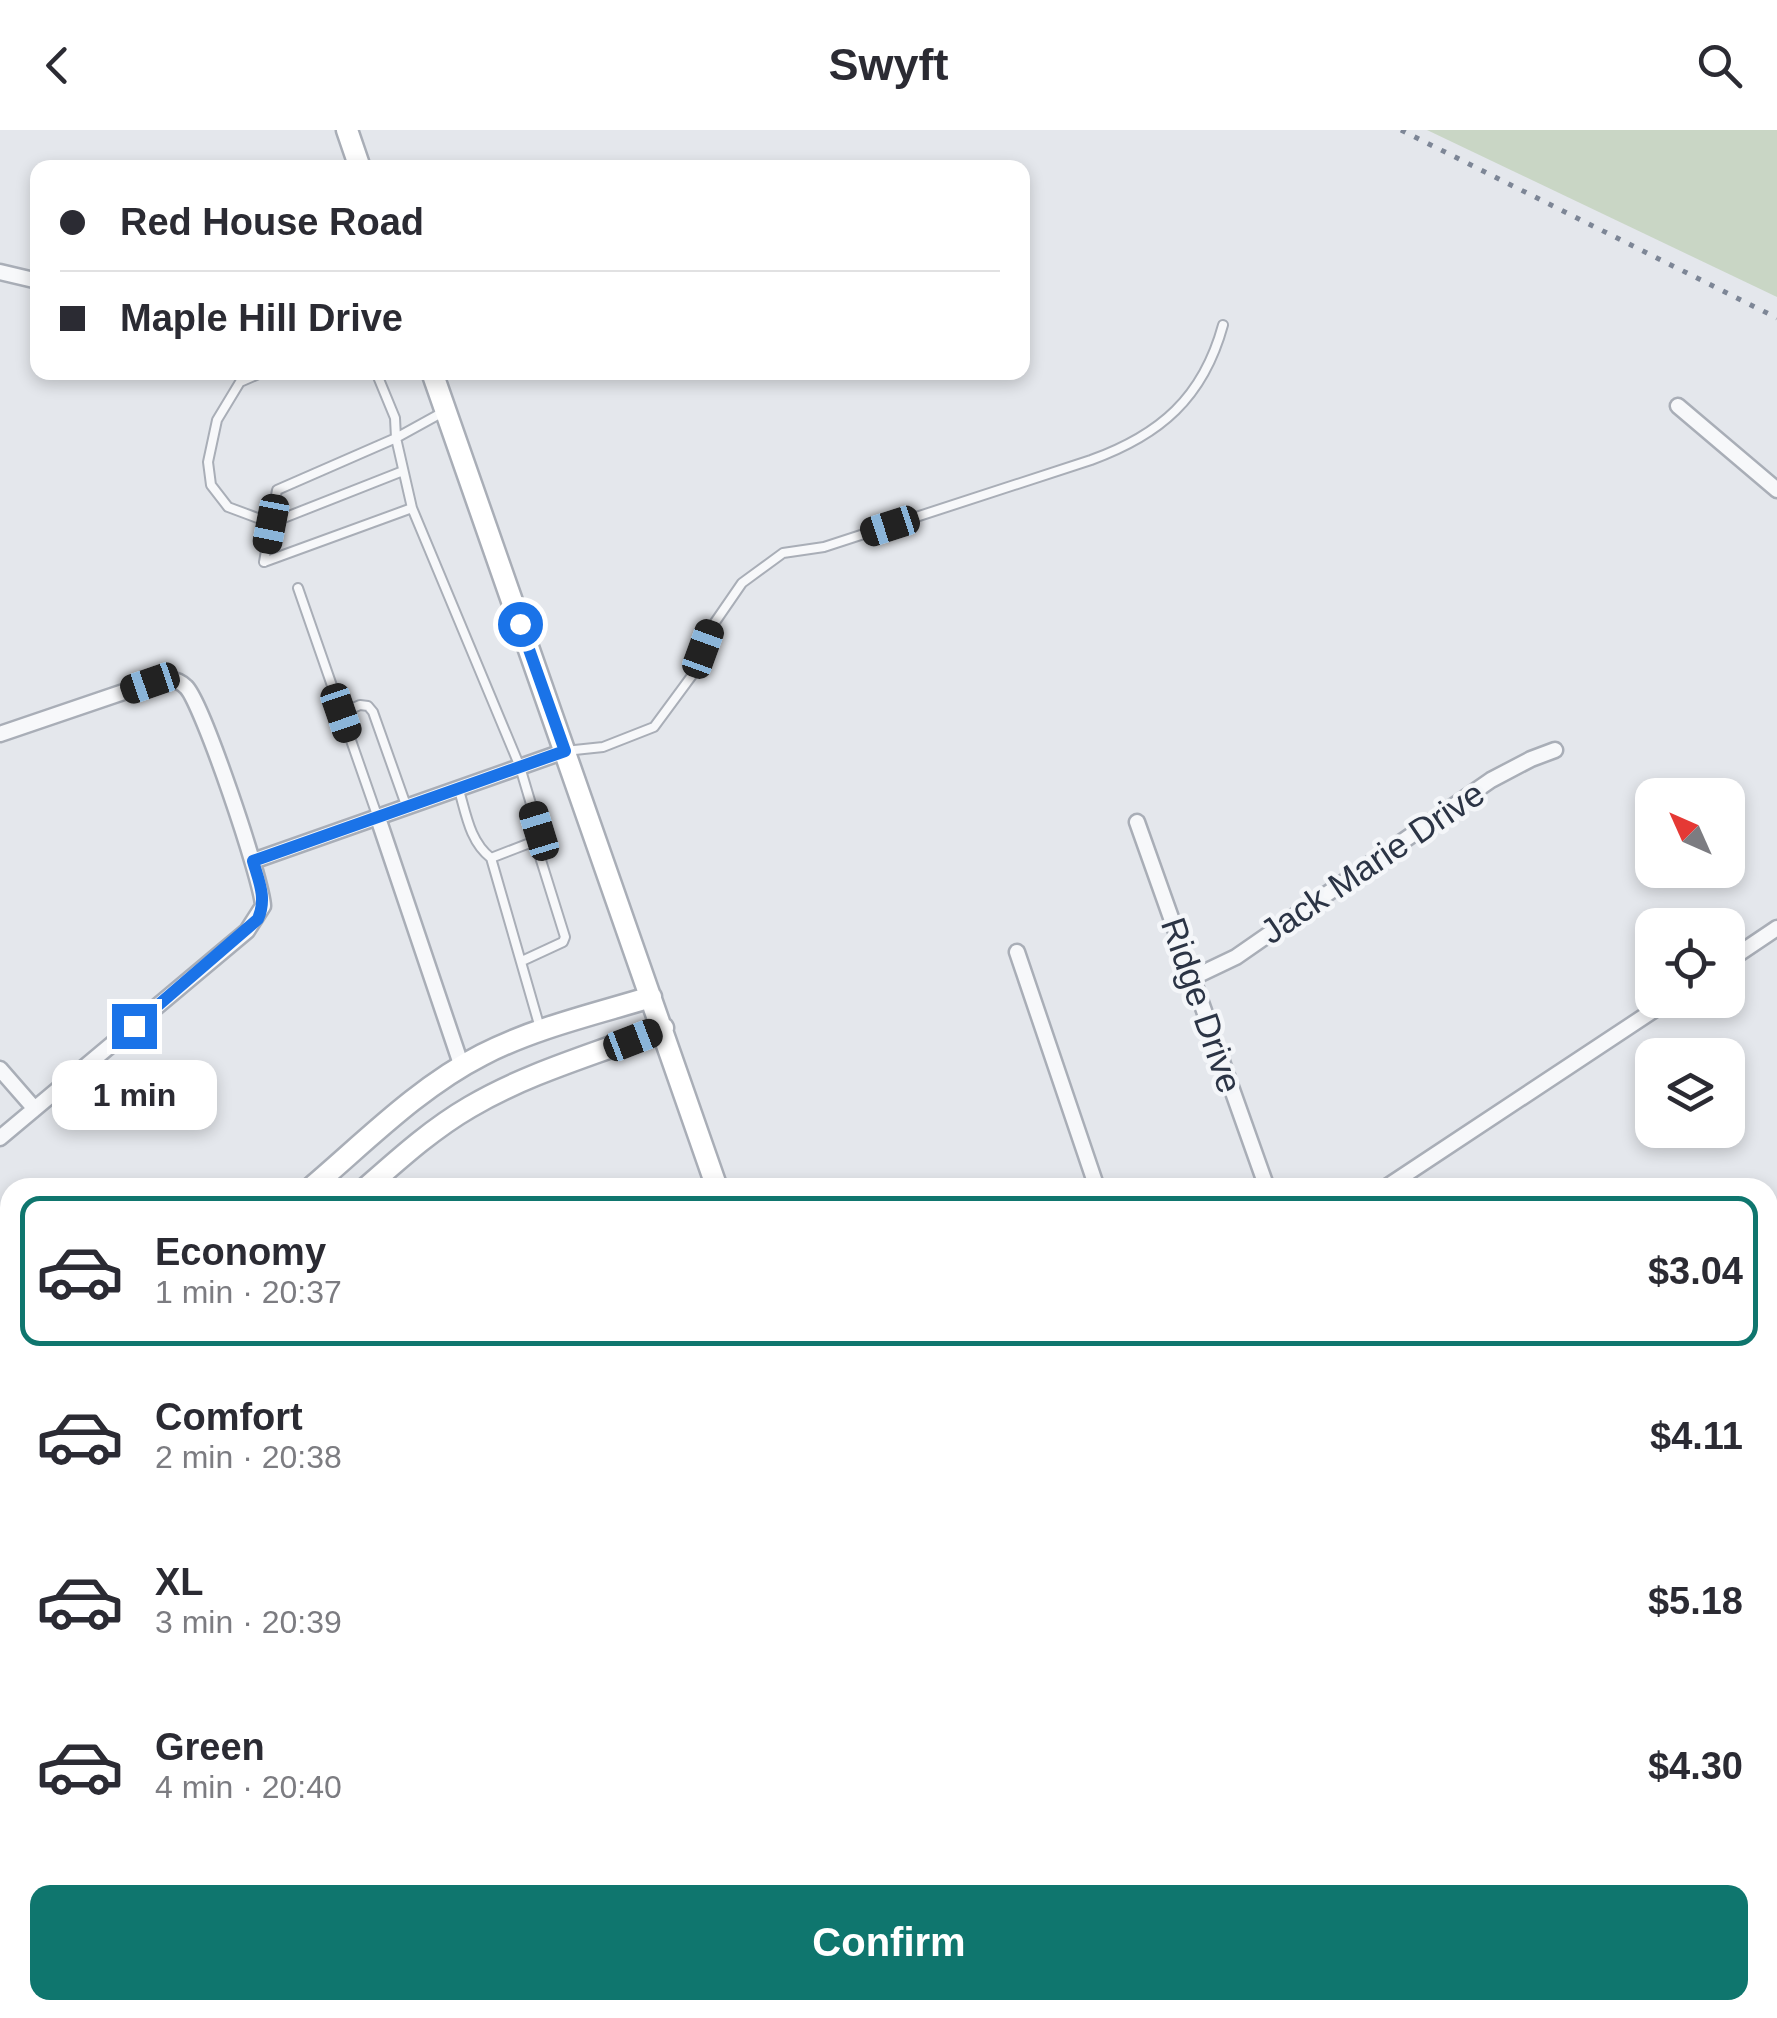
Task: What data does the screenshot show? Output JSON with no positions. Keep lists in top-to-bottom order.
{
  "streets": {
    "street": ["Jack Marie Drive", "Ridge Drive"]
  },
  "crossings": [
    ["Jack Marie Drive", "Ridge Drive"]
  ],
  "north": "top left",
  "page": {
    "header": "Swyft",
    "banner": ["Red House Road", "Maple Hill Drive"],
    "bubble": "1 min",
    "list": [
      {
        "name": "Economy",
        "note": "1 min · 20:37",
        "value": "$3.04"
      },
      {
        "name": "Comfort",
        "note": "2 min · 20:38",
        "value": "$4.11"
      },
      {
        "name": "XL",
        "note": "3 min · 20:39",
        "value": "$5.18"
      },
      {
        "name": "Green",
        "note": "4 min · 20:40",
        "value": "$4.30"
      }
    ],
    "buttons": "Confirm"
  }
}
